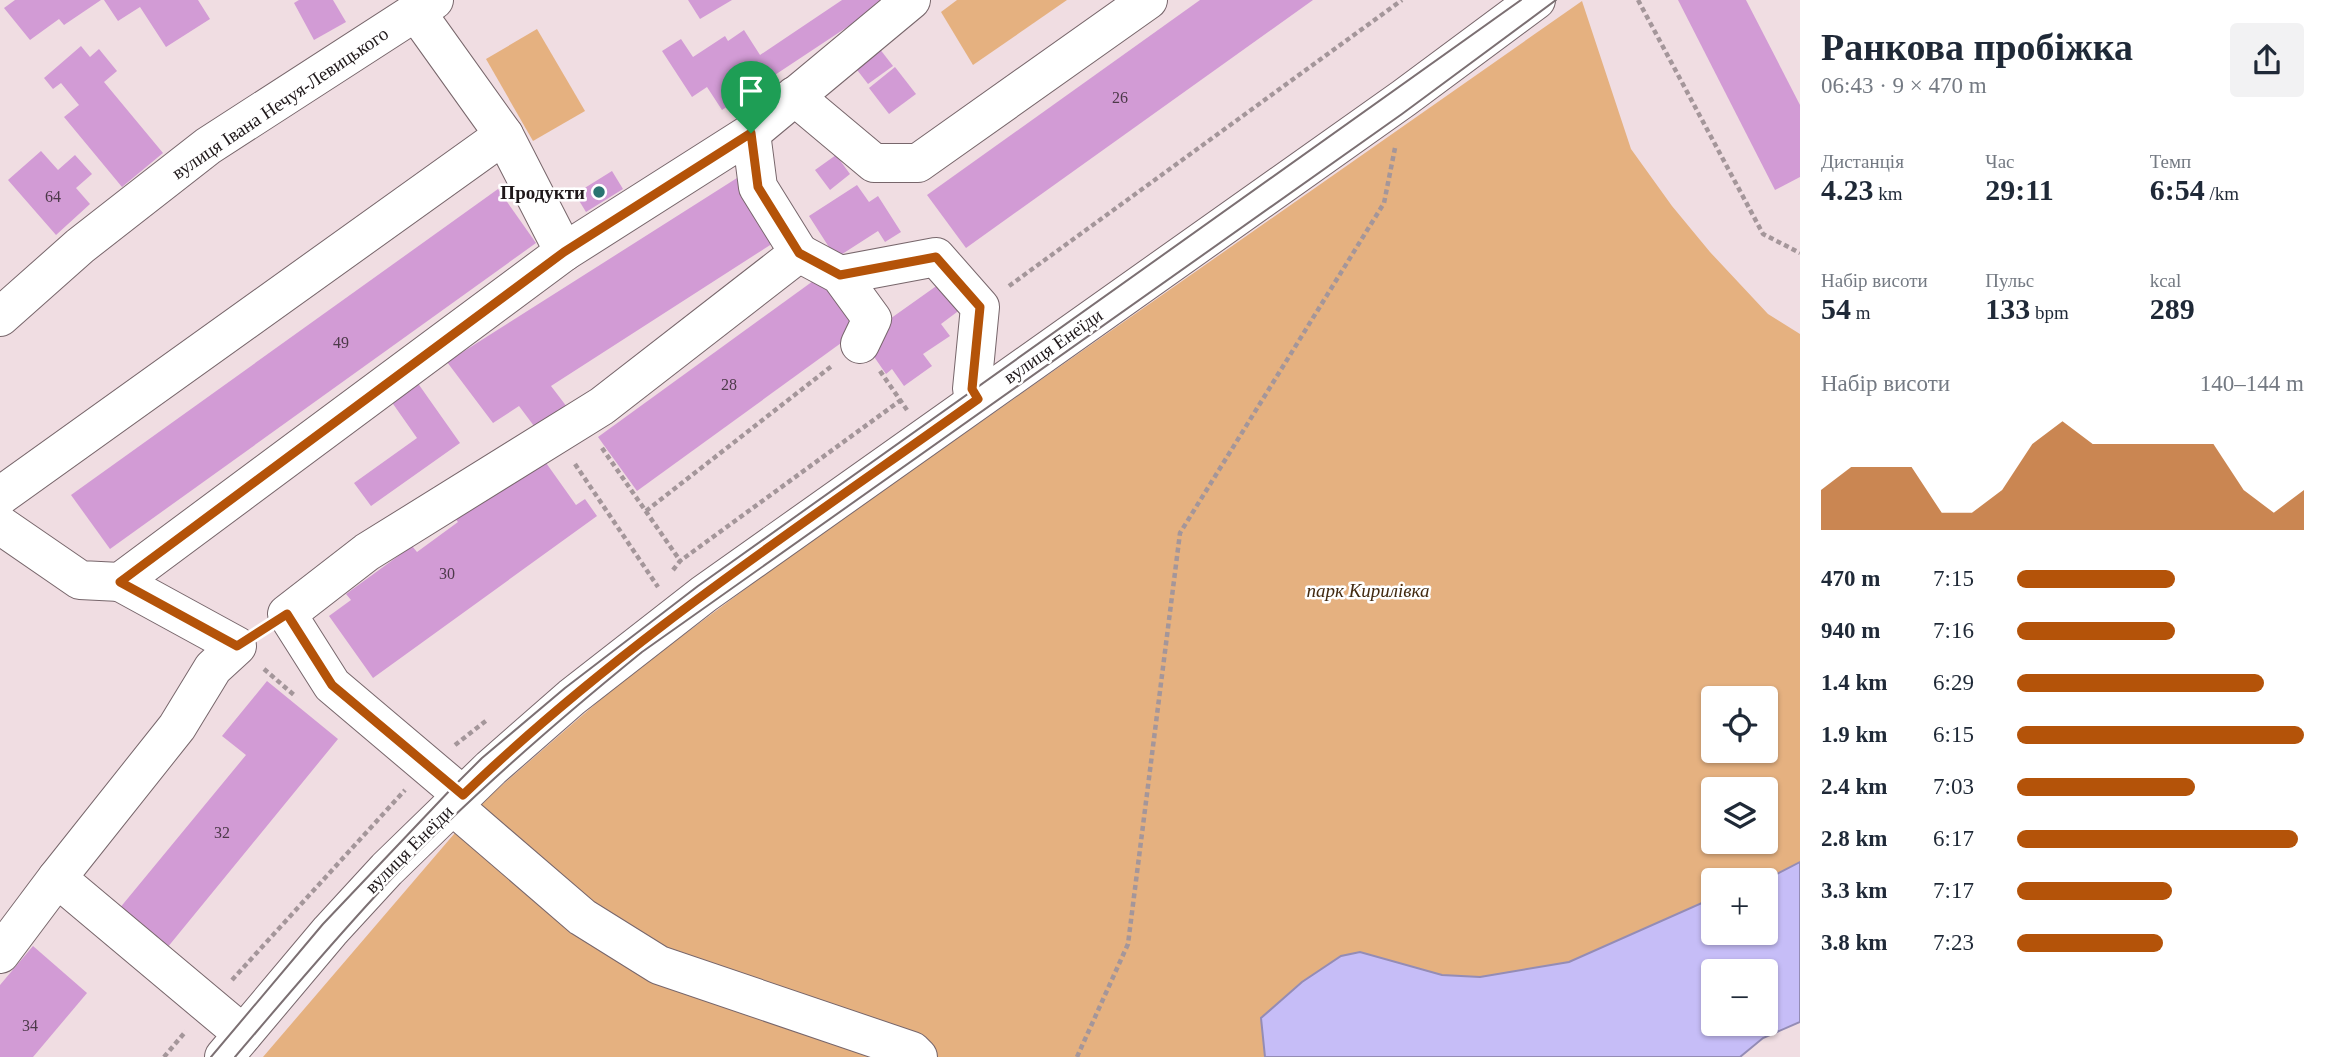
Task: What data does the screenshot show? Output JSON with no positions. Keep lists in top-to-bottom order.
{
  "streets": {
    "street": ["вулиця Івана Нечуя-Левицького", "вулиця Енеїди"]
  },
  "parks": ["парк Кирилівка"],
  "places": ["Продукти"],
  "house_numbers": [
    "26",
    "64",
    "49",
    "28",
    "30",
    "32",
    "34"
  ],
  "page": {
    "heading": ["Ранкова пробіжка", "06:43 · 9 × 470 m"],
    "stats": [
      ["Дистанція", "4.23 km"],
      ["Час", "29:11"],
      ["Темп", "6:54 /km"],
      ["Набір висоти", "54 m"],
      ["Пульс", "133 bpm"],
      ["kcal", "289"]
    ],
    "chart": ["Набір висоти", "140–144 m"],
    "list": [
      {
        "name": "470 m",
        "note": "7:15"
      },
      {
        "name": "940 m",
        "note": "7:16"
      },
      {
        "name": "1.4 km",
        "note": "6:29"
      },
      {
        "name": "1.9 km",
        "note": "6:15"
      },
      {
        "name": "2.4 km",
        "note": "7:03"
      },
      {
        "name": "2.8 km",
        "note": "6:17"
      },
      {
        "name": "3.3 km",
        "note": "7:17"
      },
      {
        "name": "3.8 km",
        "note": "7:23"
      }
    ],
    "map_buttons": ["+", "−"]
  }
}
